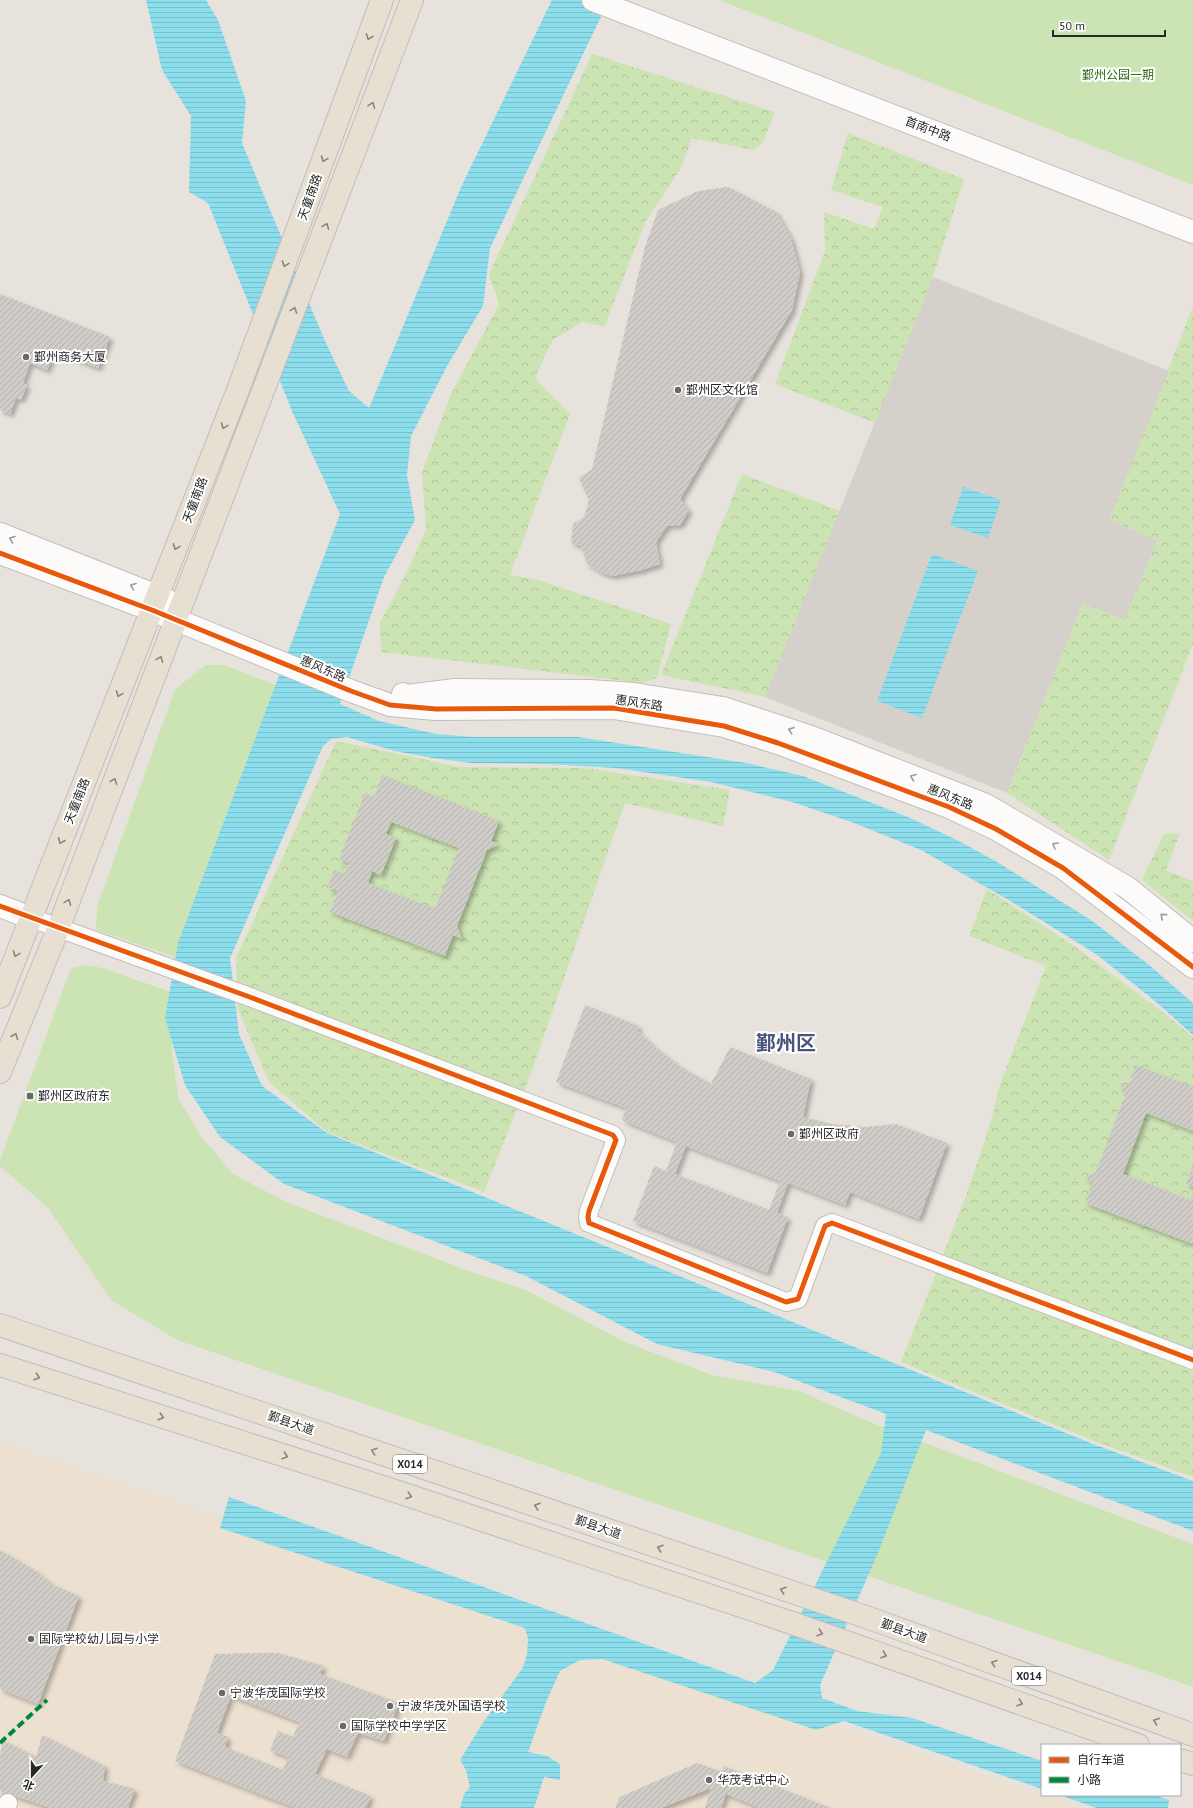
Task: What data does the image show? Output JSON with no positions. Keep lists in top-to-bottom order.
{
  "streets": {
    "main road": ["天童南路", "鄞县大道", "X014"],
    "street": ["首南中路", "惠风东路"]
  },
  "crossings": [
    ["天童南路", "惠风东路"]
  ],
  "districts": ["鄞州区"],
  "parks": ["鄞州公园一期"],
  "places": {
    "other": [
      "鄞州商务大厦",
      "鄞州区文化馆",
      "鄞州区政府",
      "国际学校幼儿园与小学",
      "宁波华茂国际学校",
      "宁波华茂外国语学校",
      "国际学校中学学区",
      "华茂考试中心"
    ],
    "transit": ["鄞州区政府东"]
  },
  "legend": ["自行车道", "小路"],
  "scale_bar": "50 m",
  "north": "bottom"
}
